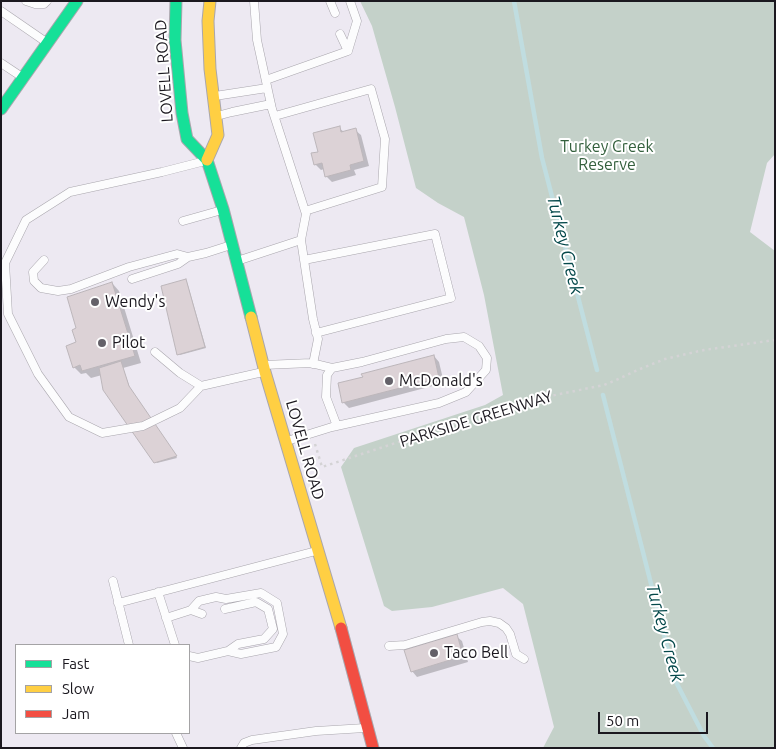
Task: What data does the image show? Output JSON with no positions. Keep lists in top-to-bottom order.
{
  "streets": {
    "main road": ["LOVELL ROAD"],
    "path": ["PARKSIDE GREENWAY"]
  },
  "water": ["Turkey Creek"],
  "parks": ["Turkey Creek Reserve"],
  "places": [
    "Wendy's",
    "Pilot",
    "McDonald's",
    "Taco Bell"
  ],
  "legend": ["Fast", "Slow", "Jam"],
  "scale_bar": "50 m"
}
